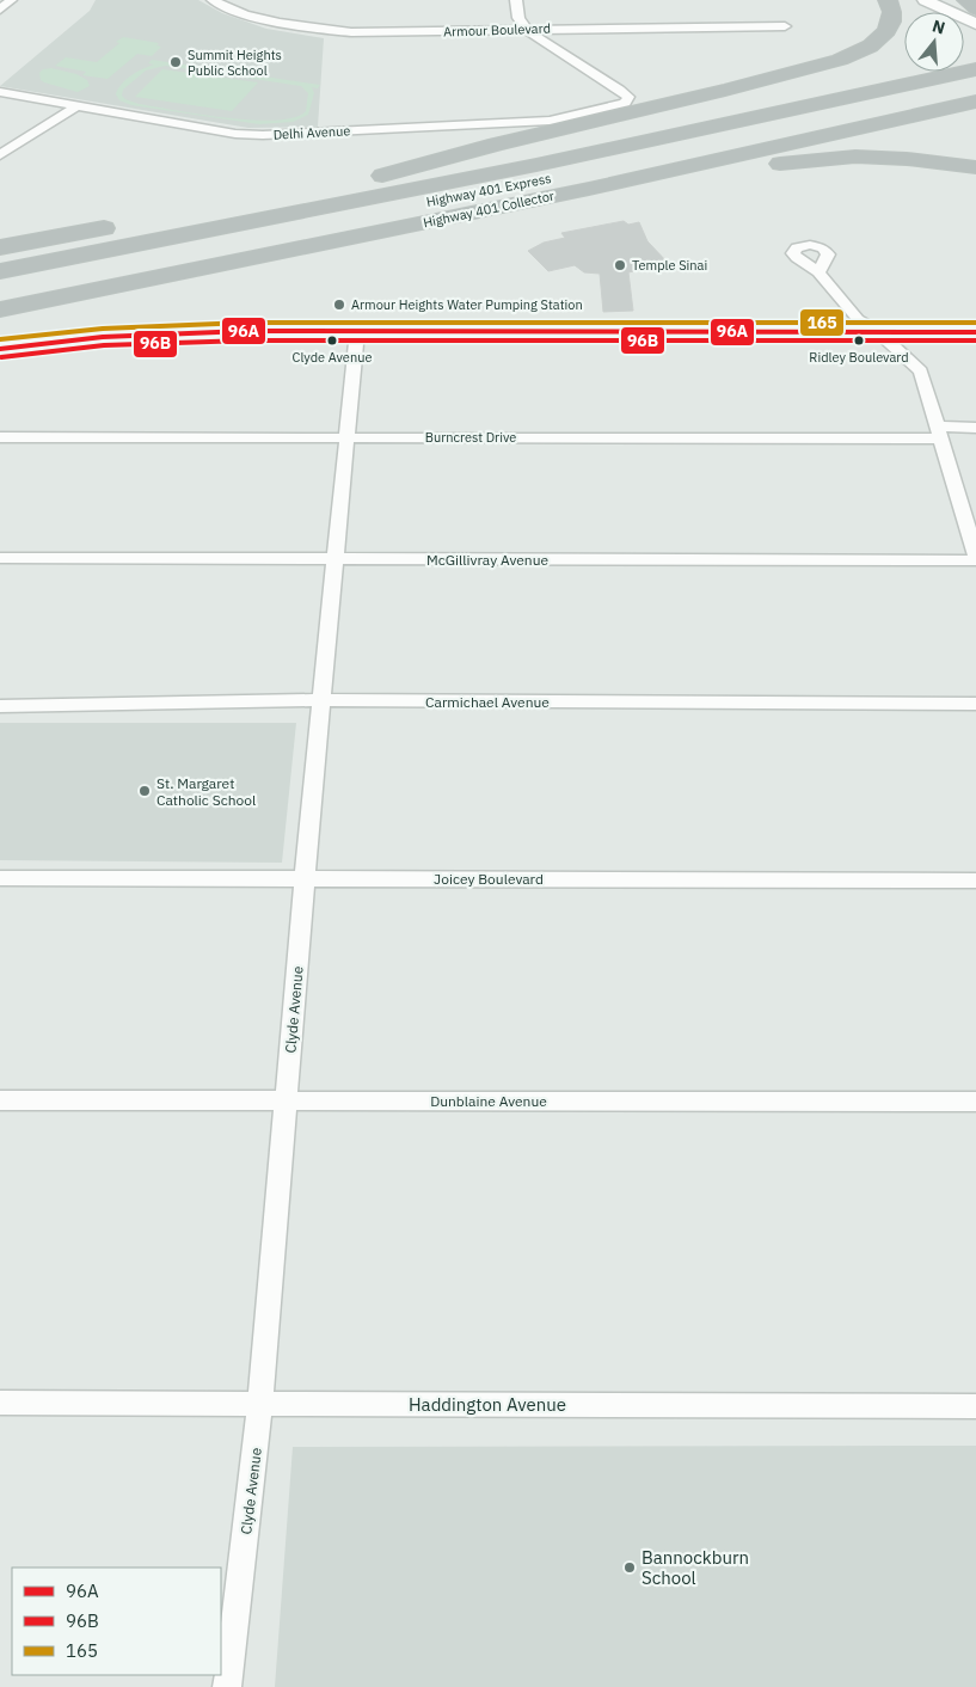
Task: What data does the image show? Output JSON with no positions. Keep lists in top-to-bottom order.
{
  "streets": {
    "highway": ["Highway 401 Express", "Highway 401 Collector"],
    "street": [
      "Armour Boulevard",
      "Delhi Avenue",
      "Burncrest Drive",
      "McGillivray Avenue",
      "Carmichael Avenue",
      "Joicey Boulevard",
      "Clyde Avenue",
      "Dunblaine Avenue",
      "Haddington Avenue"
    ]
  },
  "crossings": [
    ["Armour Boulevard", "Delhi Avenue"],
    ["Burncrest Drive", "Clyde Avenue"],
    ["McGillivray Avenue", "Clyde Avenue"],
    ["Carmichael Avenue", "Clyde Avenue"],
    ["Joicey Boulevard", "Clyde Avenue"],
    ["Clyde Avenue", "Dunblaine Avenue"],
    ["Clyde Avenue", "Haddington Avenue"]
  ],
  "places": [
    "Summit Heights Public School",
    "Temple Sinai",
    "Armour Heights Water Pumping Station",
    "Clyde Avenue",
    "Ridley Boulevard",
    "St. Margaret Catholic School",
    "Bannockburn School"
  ],
  "lines": ["transit line 165", "transit line 96A", "transit line 96B"],
  "legend": ["96A", "96B", "165"],
  "north": "top"
}
